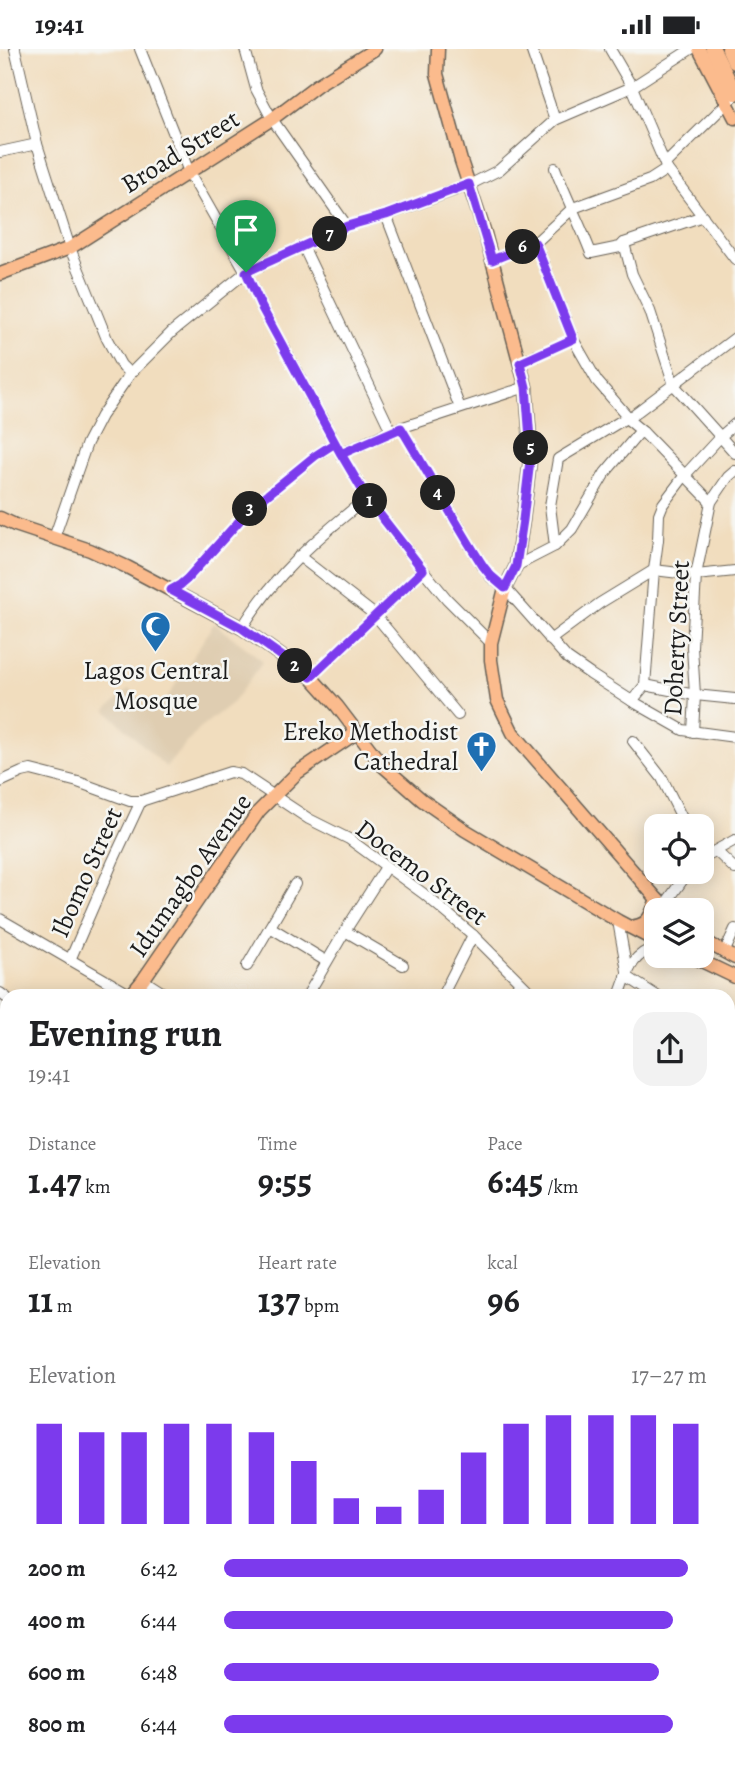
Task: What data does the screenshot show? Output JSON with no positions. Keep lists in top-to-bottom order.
{
  "streets": {
    "main road": ["Broad Street", "Idumagbo Avenue"],
    "street": ["Doherty Street", "Ibomo Street", "Docemo Street"]
  },
  "crossings": [
    ["Ibomo Street", "Docemo Street"],
    ["Docemo Street", "Idumagbo Avenue"]
  ],
  "places": {
    "mosque": ["Lagos Central Mosque"],
    "church": ["Ereko Methodist Cathedral"]
  },
  "page": {
    "status": "19:41",
    "pins": [
      "7",
      "6",
      "5",
      "4",
      "1",
      "3",
      "2"
    ],
    "heading": ["Evening run", "19:41"],
    "stats": [
      ["Distance", "1.47 km"],
      ["Time", "9:55"],
      ["Pace", "6:45 /km"],
      ["Elevation", "11 m"],
      ["Heart rate", "137 bpm"],
      ["kcal", "96"]
    ],
    "chart": ["Elevation", "17–27 m"],
    "list": [
      {
        "name": "200 m",
        "note": "6:42"
      },
      {
        "name": "400 m",
        "note": "6:44"
      },
      {
        "name": "600 m",
        "note": "6:48"
      },
      {
        "name": "800 m",
        "note": "6:44"
      }
    ]
  }
}
